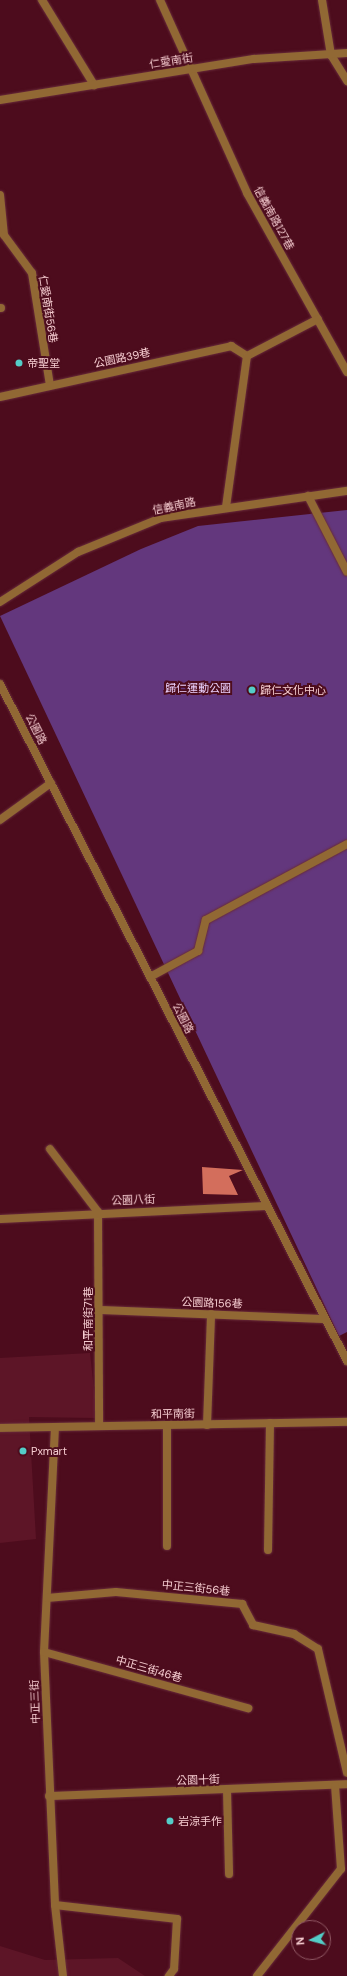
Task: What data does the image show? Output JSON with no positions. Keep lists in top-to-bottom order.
{
  "streets": {
    "street": [
      "仁愛南街",
      "信義南路127巷",
      "仁愛南街56巷",
      "公園路39巷",
      "信義南路",
      "公園路",
      "公園八街",
      "公園路156巷",
      "和平南街71巷",
      "和平南街",
      "中正三街56巷",
      "中正三街46巷",
      "中正三街",
      "公園十街"
    ]
  },
  "crossings": [
    ["仁愛南街", "信義南路127巷"],
    ["仁愛南街56巷", "公園路39巷"],
    ["公園路", "公園八街"],
    ["公園路", "公園路156巷"],
    ["公園八街", "和平南街71巷"],
    ["公園路156巷", "和平南街71巷"],
    ["和平南街71巷", "和平南街"],
    ["和平南街", "中正三街"],
    ["中正三街56巷", "中正三街"],
    ["中正三街46巷", "中正三街"],
    ["中正三街", "公園十街"]
  ],
  "parks": ["歸仁運動公園"],
  "places": [
    "帝聖堂",
    "歸仁文化中心",
    "Pxmart",
    "岩涼手作"
  ],
  "north": "left"
}
